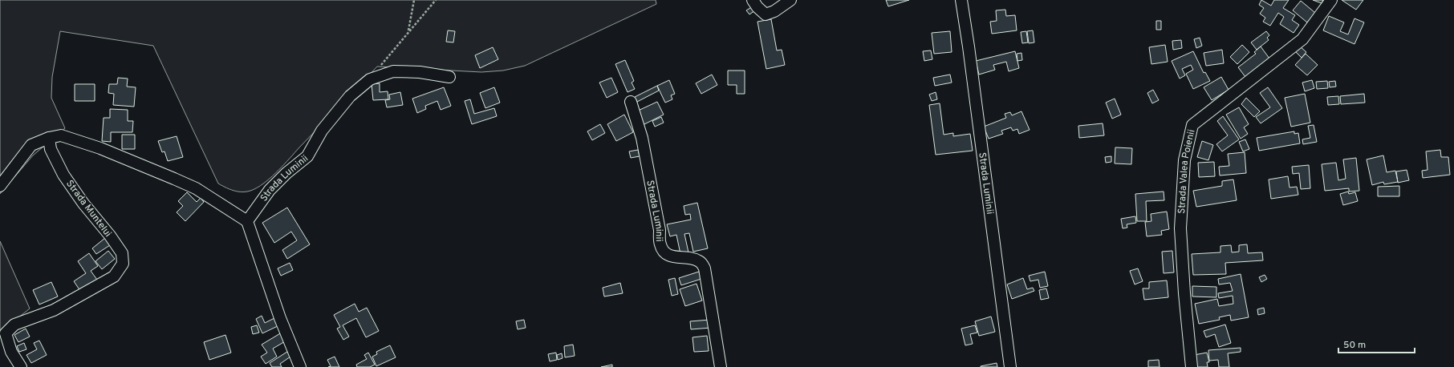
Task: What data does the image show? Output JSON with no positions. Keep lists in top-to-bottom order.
{
  "streets": {
    "street": ["Strada Valea Poienii", "Strada Luminii", "Strada Muntelui"]
  },
  "scale_bar": "50 m"
}
